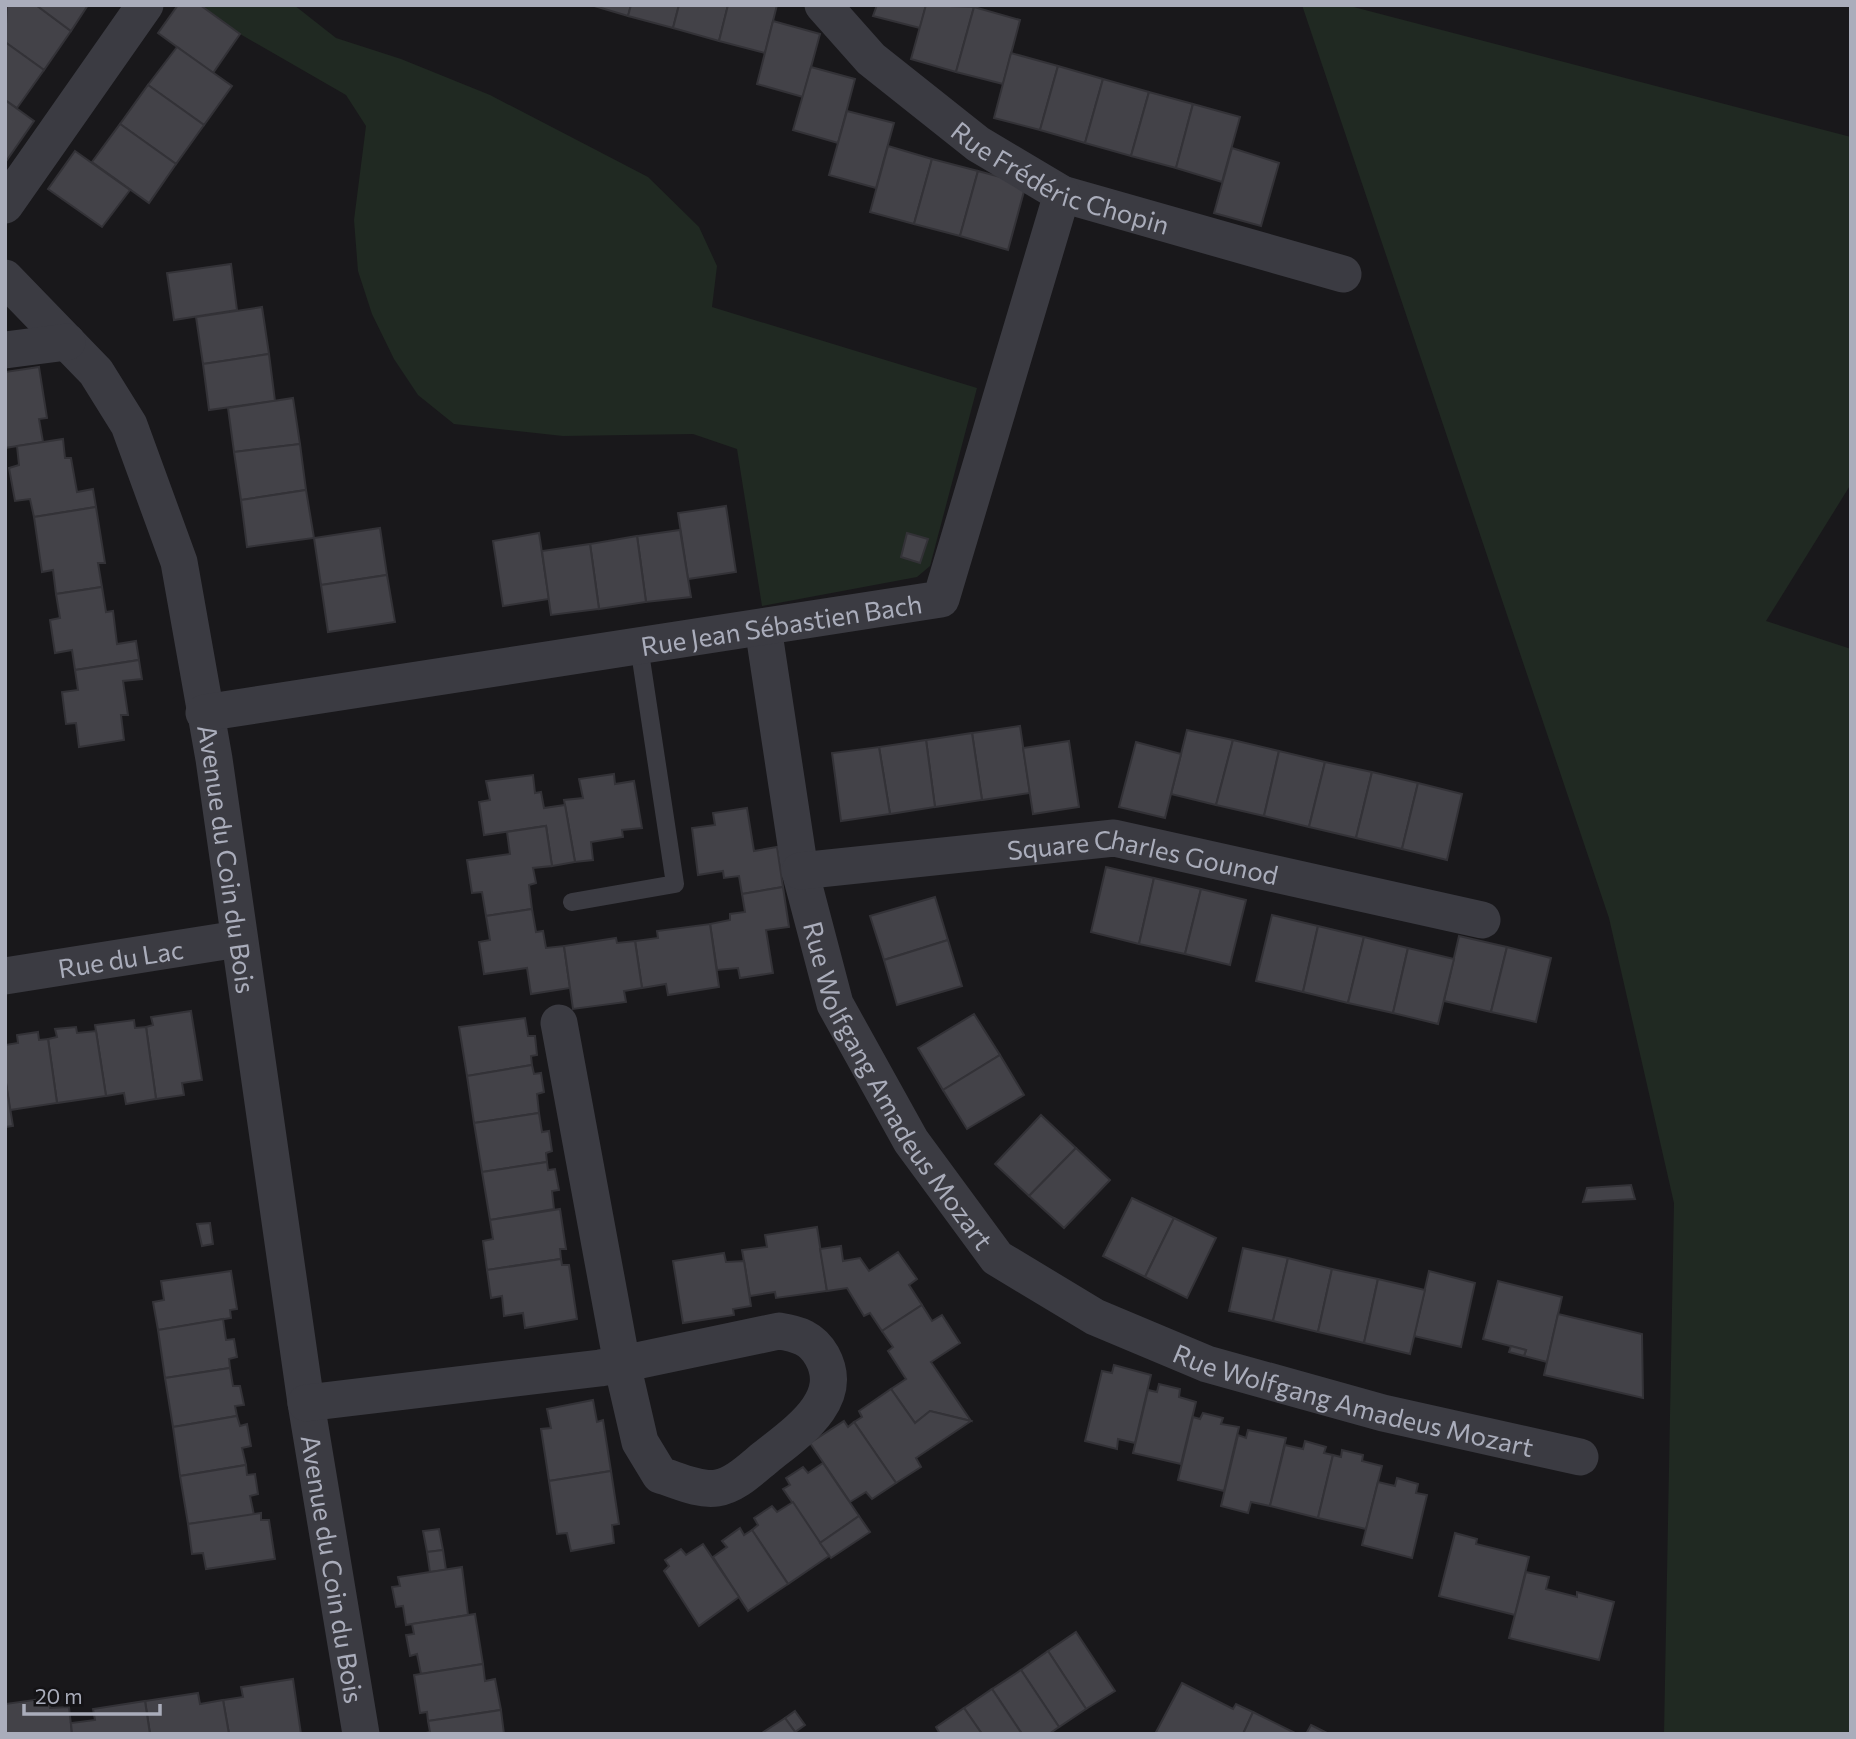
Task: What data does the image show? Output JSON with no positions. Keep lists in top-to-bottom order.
{
  "streets": {
    "street": [
      "Rue Frédéric Chopin",
      "Rue Jean Sébastien Bach",
      "Avenue du Coin du Bois",
      "Square Charles Gounod",
      "Rue du Lac",
      "Rue Wolfgang Amadeus Mozart"
    ]
  },
  "crossings": [
    ["Rue Frédéric Chopin", "Rue Jean Sébastien Bach"],
    ["Rue Jean Sébastien Bach", "Avenue du Coin du Bois"],
    ["Rue Jean Sébastien Bach", "Rue Wolfgang Amadeus Mozart"],
    ["Avenue du Coin du Bois", "Rue du Lac"],
    ["Square Charles Gounod", "Rue Wolfgang Amadeus Mozart"]
  ],
  "scale_bar": "20 m"
}
